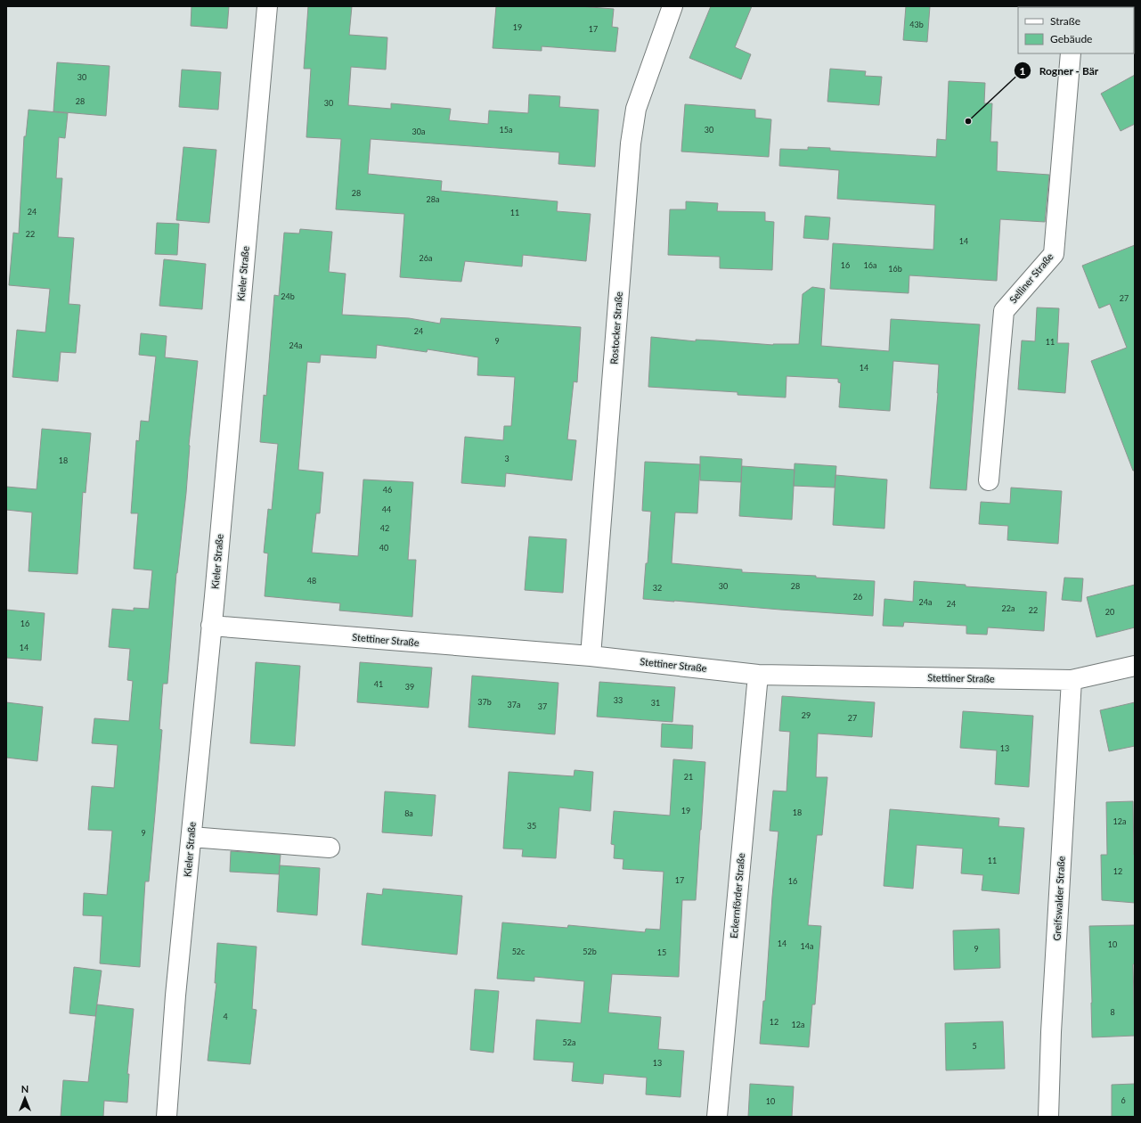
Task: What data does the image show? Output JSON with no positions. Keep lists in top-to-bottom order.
{
  "streets": {
    "street": [
      "Kieler Straße",
      "Selliner Straße",
      "Rostocker Straße",
      "Stettiner Straße",
      "Eckernförder Straße",
      "Greifswalder Straße"
    ]
  },
  "crossings": [
    ["Kieler Straße", "Stettiner Straße"],
    ["Rostocker Straße", "Stettiner Straße"],
    ["Stettiner Straße", "Eckernförder Straße"],
    ["Stettiner Straße", "Greifswalder Straße"]
  ],
  "places": ["Rogner - Bär"],
  "house_numbers": [
    "43b",
    "19",
    "17",
    "30",
    "28",
    "30",
    "15a",
    "30",
    "30a",
    "28",
    "28a",
    "24",
    "11",
    "22",
    "14",
    "26a",
    "16",
    "16a",
    "16b",
    "24b",
    "27",
    "24",
    "9",
    "11",
    "24a",
    "14",
    "3",
    "18",
    "46",
    "44",
    "42",
    "40",
    "48",
    "30",
    "28",
    "32",
    "26",
    "24a",
    "24",
    "22a",
    "22",
    "20",
    "16",
    "14",
    "41",
    "39",
    "33",
    "37b",
    "31",
    "37a",
    "37",
    "29",
    "27",
    "13",
    "21",
    "19",
    "18",
    "8a",
    "12a",
    "35",
    "9",
    "11",
    "12",
    "17",
    "16",
    "14",
    "10",
    "14a",
    "9",
    "52c",
    "52b",
    "15",
    "8",
    "4",
    "12",
    "12a",
    "52a",
    "5",
    "13",
    "6",
    "10"
  ],
  "legend": ["Straße", "Gebäude"],
  "north": "top"
}
